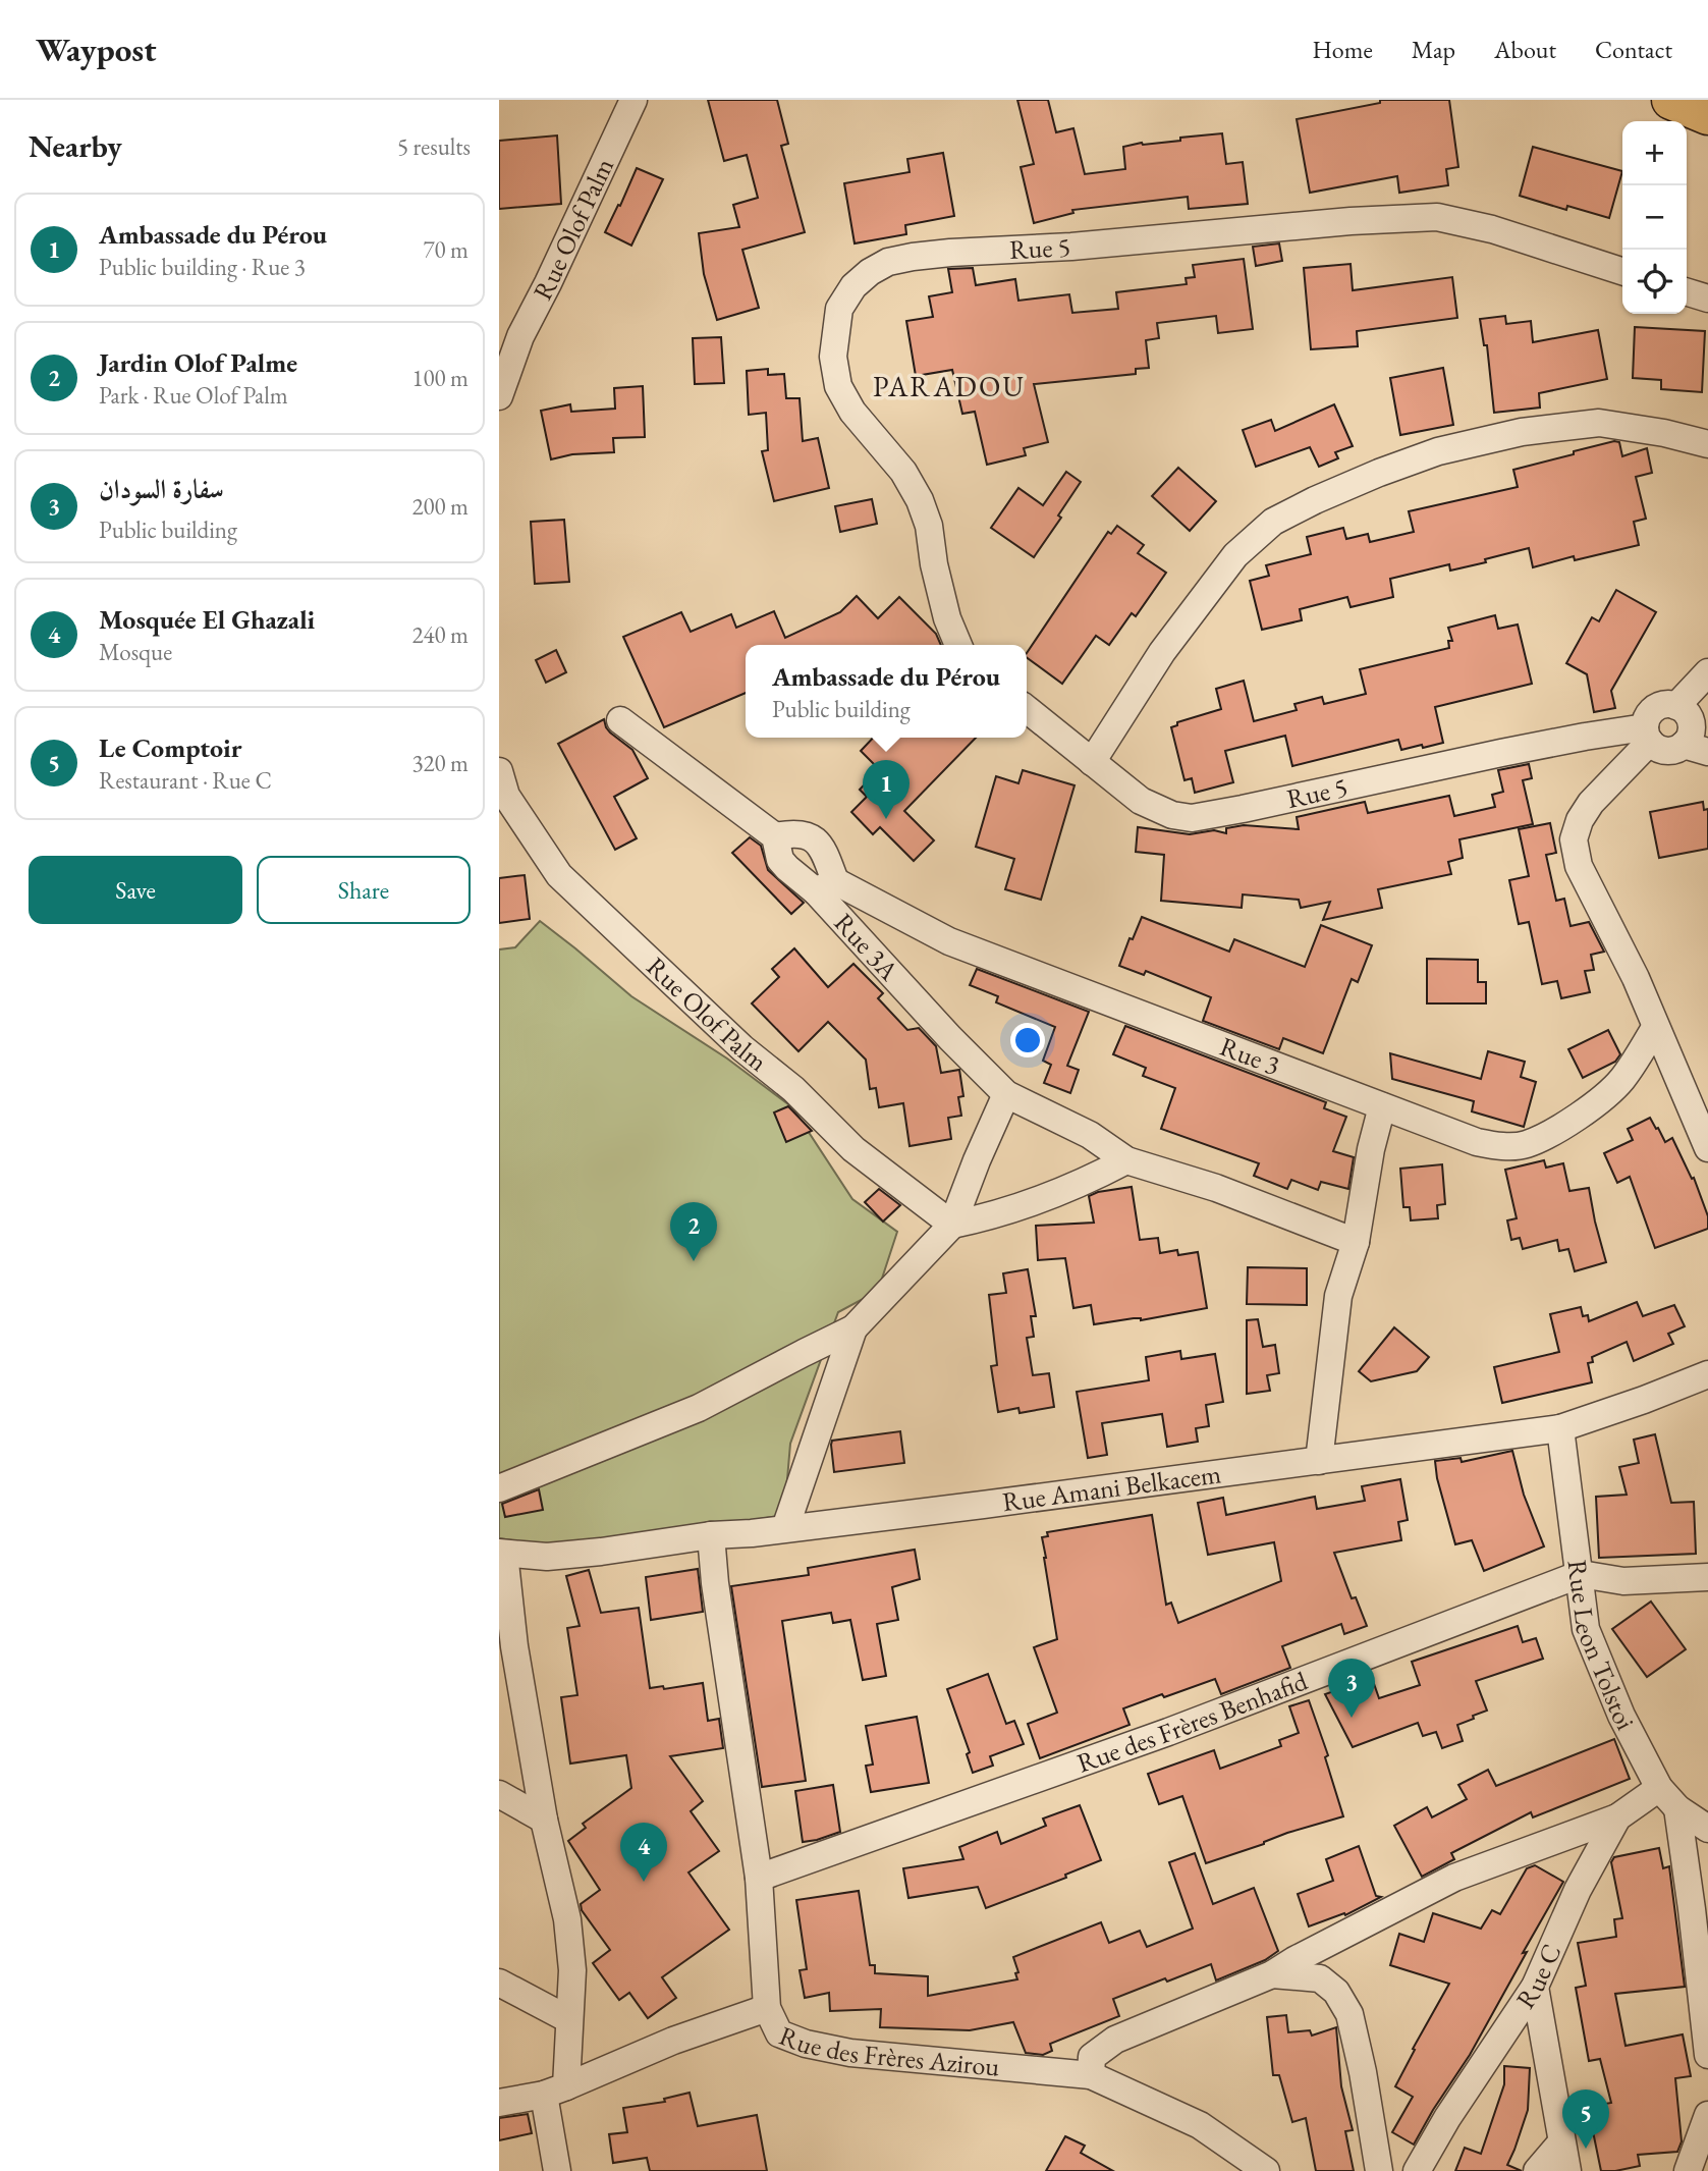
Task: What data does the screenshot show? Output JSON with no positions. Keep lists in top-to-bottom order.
{
  "streets": {
    "street": [
      "Rue Olof Palm",
      "Rue 5",
      "Rue 3A",
      "Rue 3",
      "Rue Amani Belkacem",
      "Rue Leon Tolstoi",
      "Rue des Frères Benhafid",
      "Rue C",
      "Rue des Frères Azirou"
    ]
  },
  "crossings": [
    ["Rue 3A", "Rue 3"],
    ["Rue Amani Belkacem", "Rue Leon Tolstoi"],
    ["Rue Amani Belkacem", "Rue des Frères Azirou"],
    ["Rue Leon Tolstoi", "Rue des Frères Benhafid"],
    ["Rue Leon Tolstoi", "Rue C"],
    ["Rue des Frères Benhafid", "Rue des Frères Azirou"]
  ],
  "districts": ["PARADOU"],
  "page": {
    "header": "Waypost",
    "nav": [
      "Home",
      "Map",
      "About",
      "Contact"
    ],
    "heading": ["Nearby", "5 results"],
    "map_buttons": ["+", "−"],
    "list": [
      {
        "mark": "1",
        "name": "Ambassade du Pérou",
        "note": "Public building · Rue 3",
        "value": "70 m"
      },
      {
        "mark": "2",
        "name": "Jardin Olof Palme",
        "note": "Park · Rue Olof Palm",
        "value": "100 m"
      },
      {
        "mark": "3",
        "name": "سفارة السودان",
        "note": "Public building",
        "value": "200 m"
      },
      {
        "mark": "4",
        "name": "Mosquée El Ghazali",
        "note": "Mosque",
        "value": "240 m"
      },
      {
        "mark": "5",
        "name": "Le Comptoir",
        "note": "Restaurant · Rue C",
        "value": "320 m"
      }
    ],
    "popup": ["Ambassade du Pérou", "Public building"],
    "pins": [
      "1",
      "2",
      "3",
      "4",
      "5"
    ],
    "buttons": ["Save", "Share"]
  }
}
